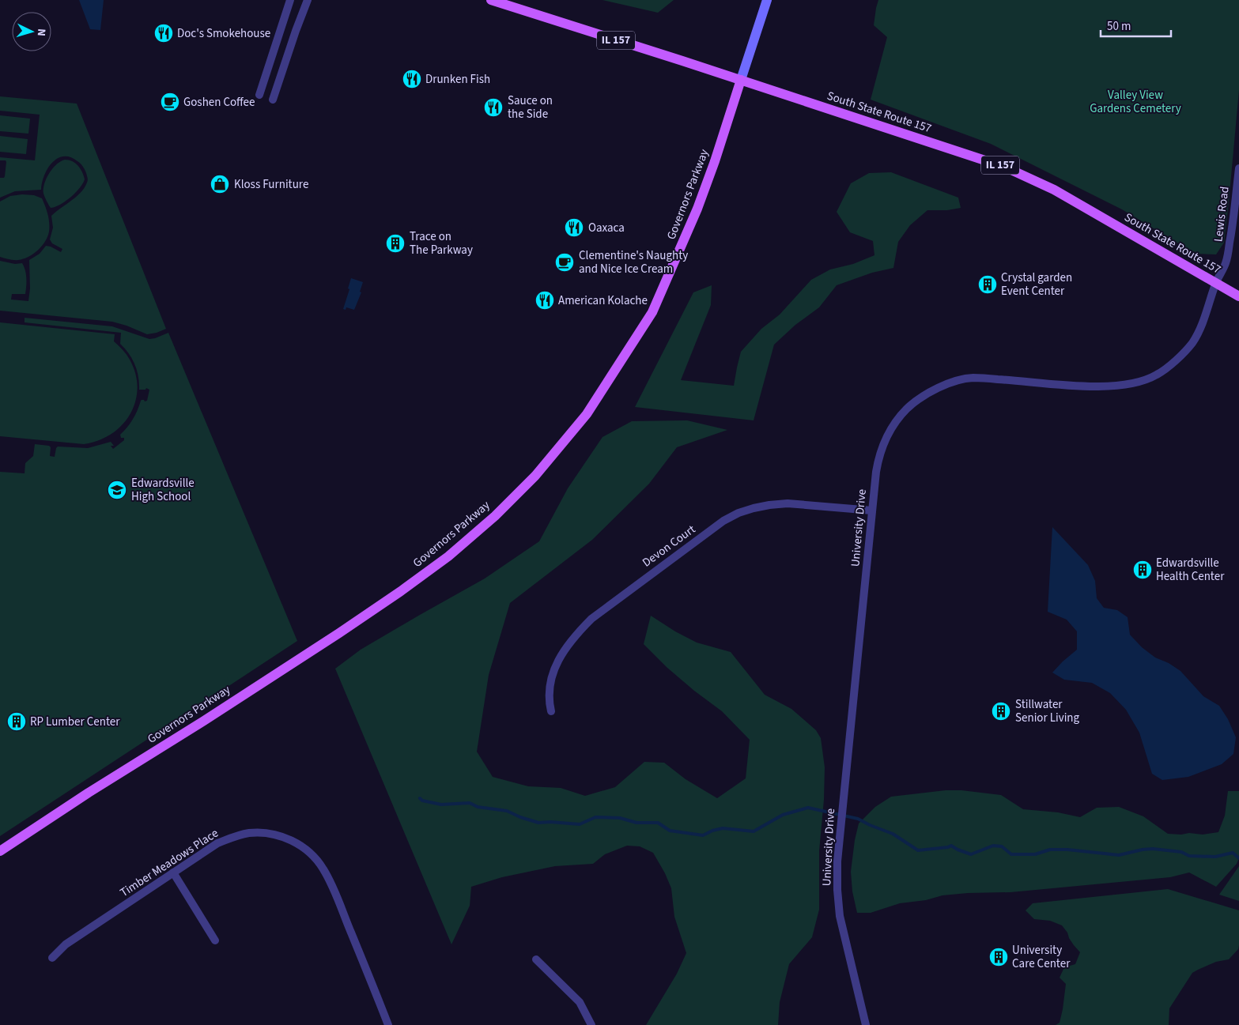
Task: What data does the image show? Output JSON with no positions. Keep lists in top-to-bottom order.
{
  "streets": {
    "main road": ["IL 157", "South State Route 157", "Governors Parkway"],
    "street": [
      "Lewis Road",
      "University Drive",
      "Devon Court",
      "Timber Meadows Place"
    ]
  },
  "crossings": [
    ["South State Route 157", "Governors Parkway"],
    ["South State Route 157", "Lewis Road"],
    ["South State Route 157", "University Drive"],
    ["Lewis Road", "University Drive"],
    ["University Drive", "Devon Court"]
  ],
  "parks": ["Valley View Gardens Cemetery"],
  "places": {
    "restaurant": [
      "Doc's Smokehouse",
      "Drunken Fish",
      "Sauce on the Side",
      "Oaxaca",
      "American Kolache"
    ],
    "cafe": ["Goshen Coffee", "Clementine's Naughty and Nice Ice Cream"],
    "shop": ["Kloss Furniture"],
    "building": [
      "Trace on The Parkway",
      "Crystal garden Event Center",
      "Edwardsville Health Center",
      "Stillwater Senior Living",
      "RP Lumber Center",
      "University Care Center"
    ],
    "school or university": ["Edwardsville High School"]
  },
  "scale_bar": "50 m",
  "north": "right"
}
